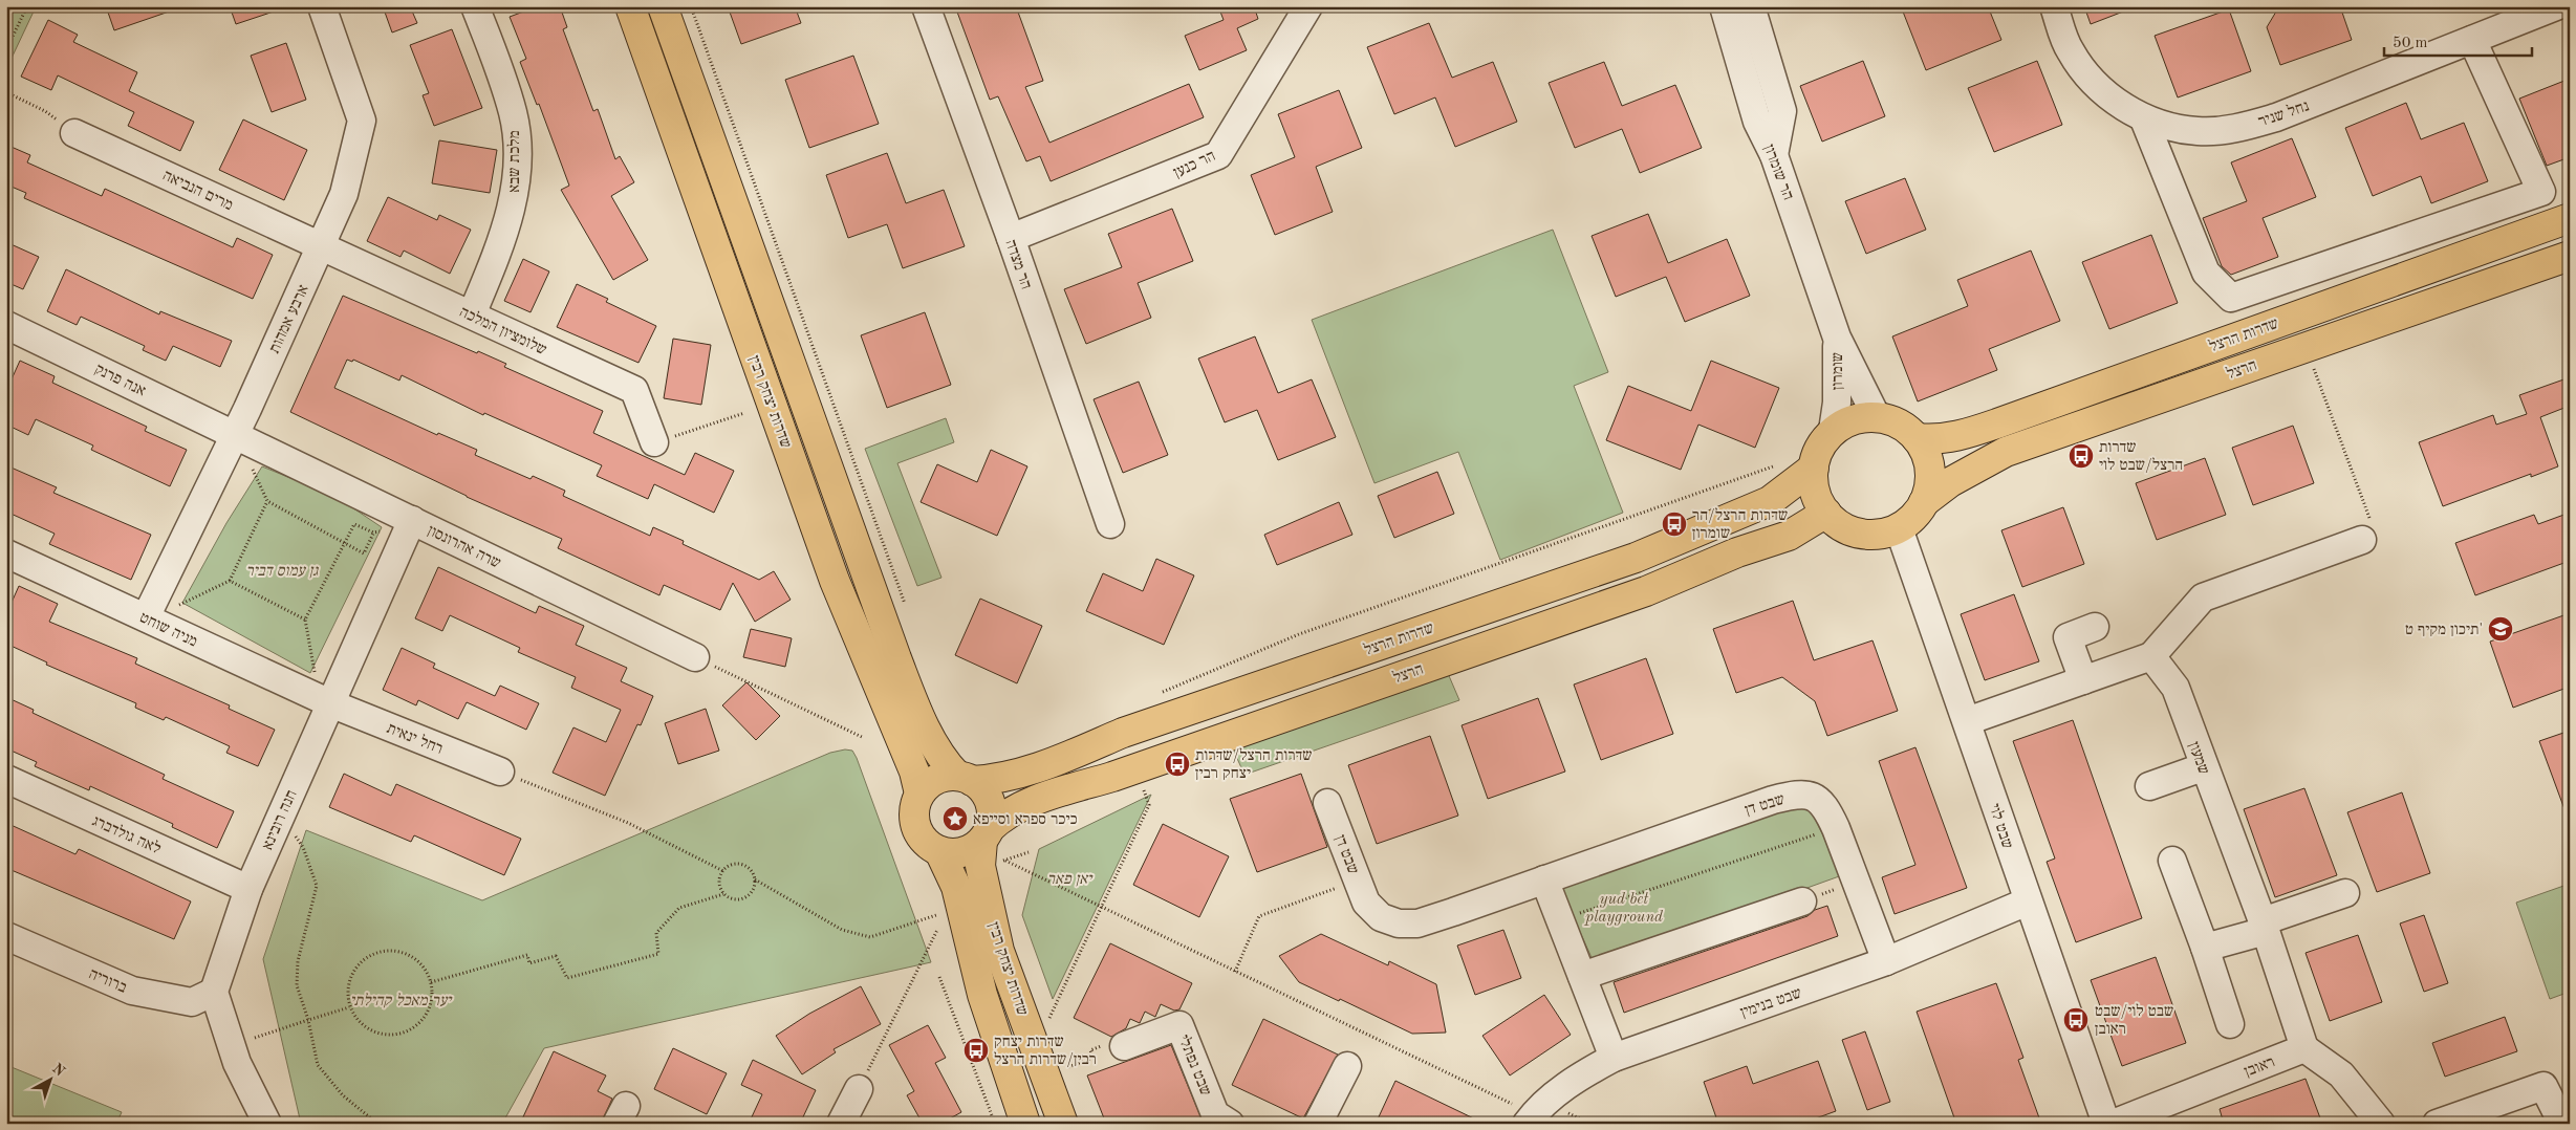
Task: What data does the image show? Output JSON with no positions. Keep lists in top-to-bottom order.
{
  "streets": {
    "main road": ["שדרות הרצל", "הרצל", "שדרות יצחק רבין"],
    "street": [
      "נחל שניר",
      "מלכת שבא",
      "הר כנען",
      "הר שומרון",
      "מרים הנביאה",
      "הר מצדה",
      "ארבע אמהות",
      "שלומציון המלכה",
      "שומרון",
      "אנה פרנק",
      "שרה אהרונסון",
      "מניה שוחט",
      "רחל ינאית",
      "שמעון",
      "שבט דן",
      "חנה רובינא",
      "שבט לוי",
      "לאה גולדברג",
      "ברוריה",
      "שבט בנימין",
      "שבט נפתלי",
      "ראובן"
    ]
  },
  "crossings": [
    ["מלכת שבא", "שלומציון המלכה"],
    ["הר כנען", "הר מצדה"],
    ["הר שומרון", "שומרון"],
    ["מרים הנביאה", "ארבע אמהות"],
    ["מרים הנביאה", "שלומציון המלכה"],
    ["ארבע אמהות", "שלומציון המלכה"],
    ["ארבע אמהות", "אנה פרנק"],
    ["ארבע אמהות", "שרה אהרונסון"],
    ["ארבע אמהות", "מניה שוחט"],
    ["שדרות הרצל", "הרצל"],
    ["שדרות הרצל", "שומרון"],
    ["שדרות הרצל", "שדרות יצחק רבין"],
    ["שדרות הרצל", "שבט לוי"],
    ["הרצל", "שומרון"],
    ["הרצל", "שדרות יצחק רבין"],
    ["הרצל", "שבט לוי"],
    ["שומרון", "שבט לוי"],
    ["אנה פרנק", "שרה אהרונסון"],
    ["שרה אהרונסון", "חנה רובינא"],
    ["מניה שוחט", "רחל ינאית"],
    ["מניה שוחט", "חנה רובינא"],
    ["רחל ינאית", "חנה רובינא"],
    ["שמעון", "ראובן"],
    ["שבט דן", "שבט בנימין"],
    ["חנה רובינא", "לאה גולדברג"],
    ["חנה רובינא", "ברוריה"],
    ["שבט לוי", "שבט בנימין"]
  ],
  "parks": [
    "גן עמוס דביר",
    "יאן פאר",
    "yud bet playground",
    "יער מאכל קהילתי"
  ],
  "places": {
    "bus stop": [
      "שדרות הרצל/שבט לוי",
      "שדרות הרצל/הר שומרון",
      "שדרות הרצל/שדרות יצחק רבין",
      "שבט לוי/שבט ראובן",
      "שדרות יצחק רבין/שדרות הרצל"
    ],
    "school or university": ["תיכון מקיף ט'"],
    "place": ["כיכר ספרא וסייפא"]
  },
  "scale_bar": "50 m",
  "north": "top right"
}
